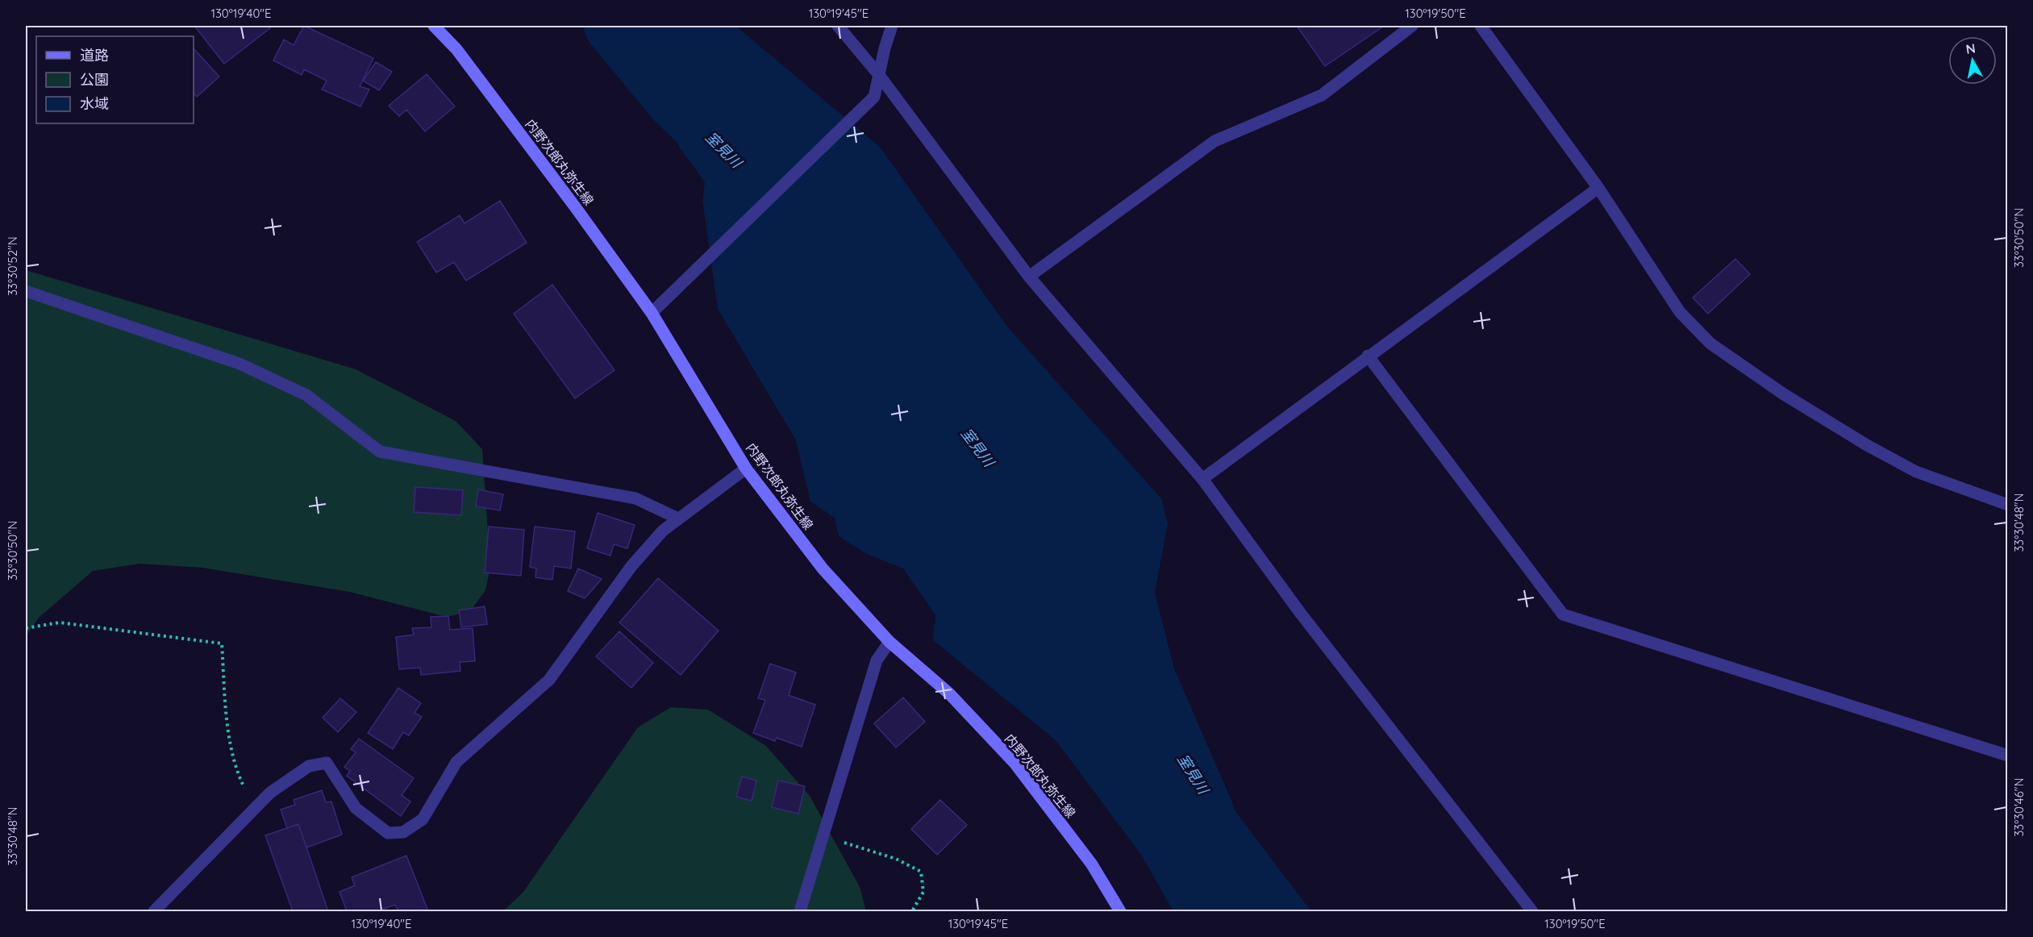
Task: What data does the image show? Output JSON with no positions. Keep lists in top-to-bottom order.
{
  "streets": {
    "main road": ["内野次郎丸弥生線"]
  },
  "water": ["室見川"],
  "legend": ["道路", "公園", "水域"],
  "north": "top",
  "coordinates": [
    "130°19'40\"E",
    "130°19'45\"E",
    "130°19'50\"E",
    "33°30'50\"N",
    "33°30'52\"N",
    "33°30'48\"N",
    "33°30'46\"N"
  ]
}
